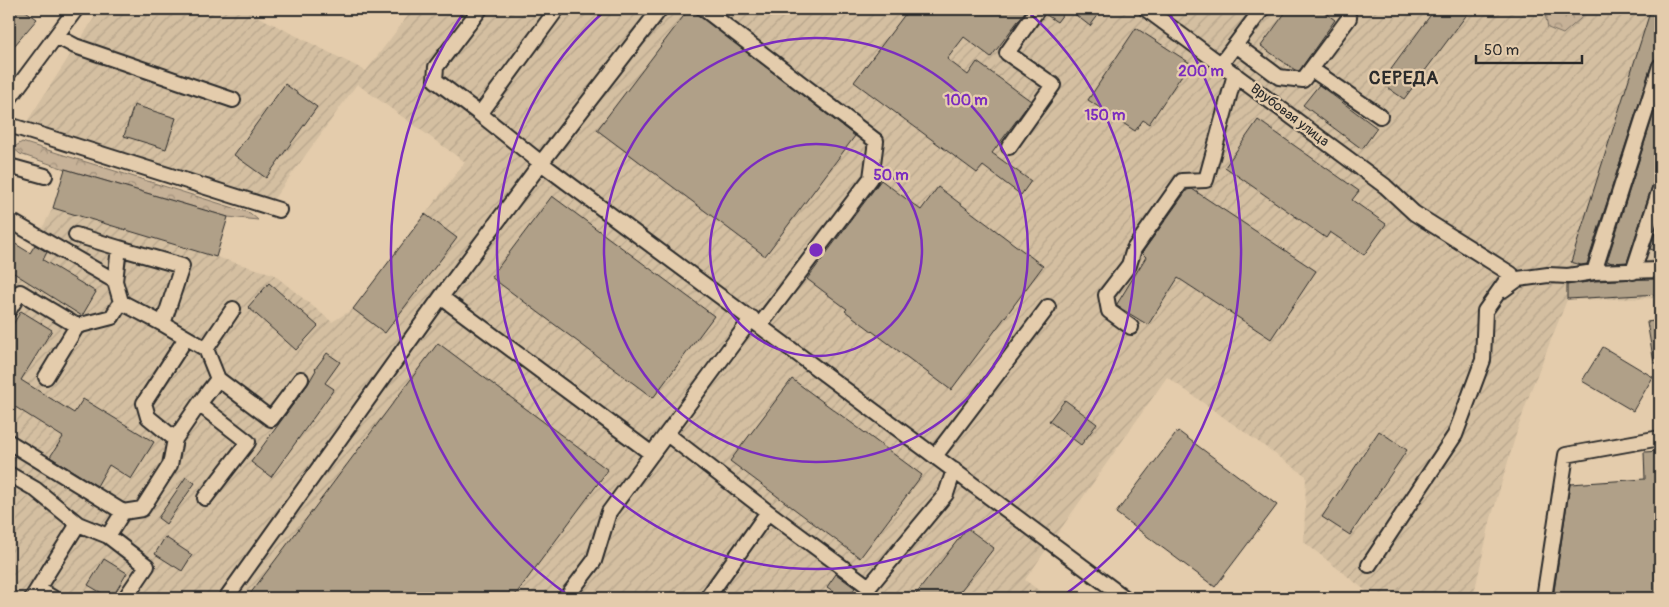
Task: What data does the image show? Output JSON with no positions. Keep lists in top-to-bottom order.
{
  "streets": {
    "street": ["Врубовая улица"]
  },
  "districts": ["СЕРЕДА"],
  "scale_bar": "50 m",
  "rings": [
    "200 m",
    "100 m",
    "150 m",
    "50 m"
  ]
}
